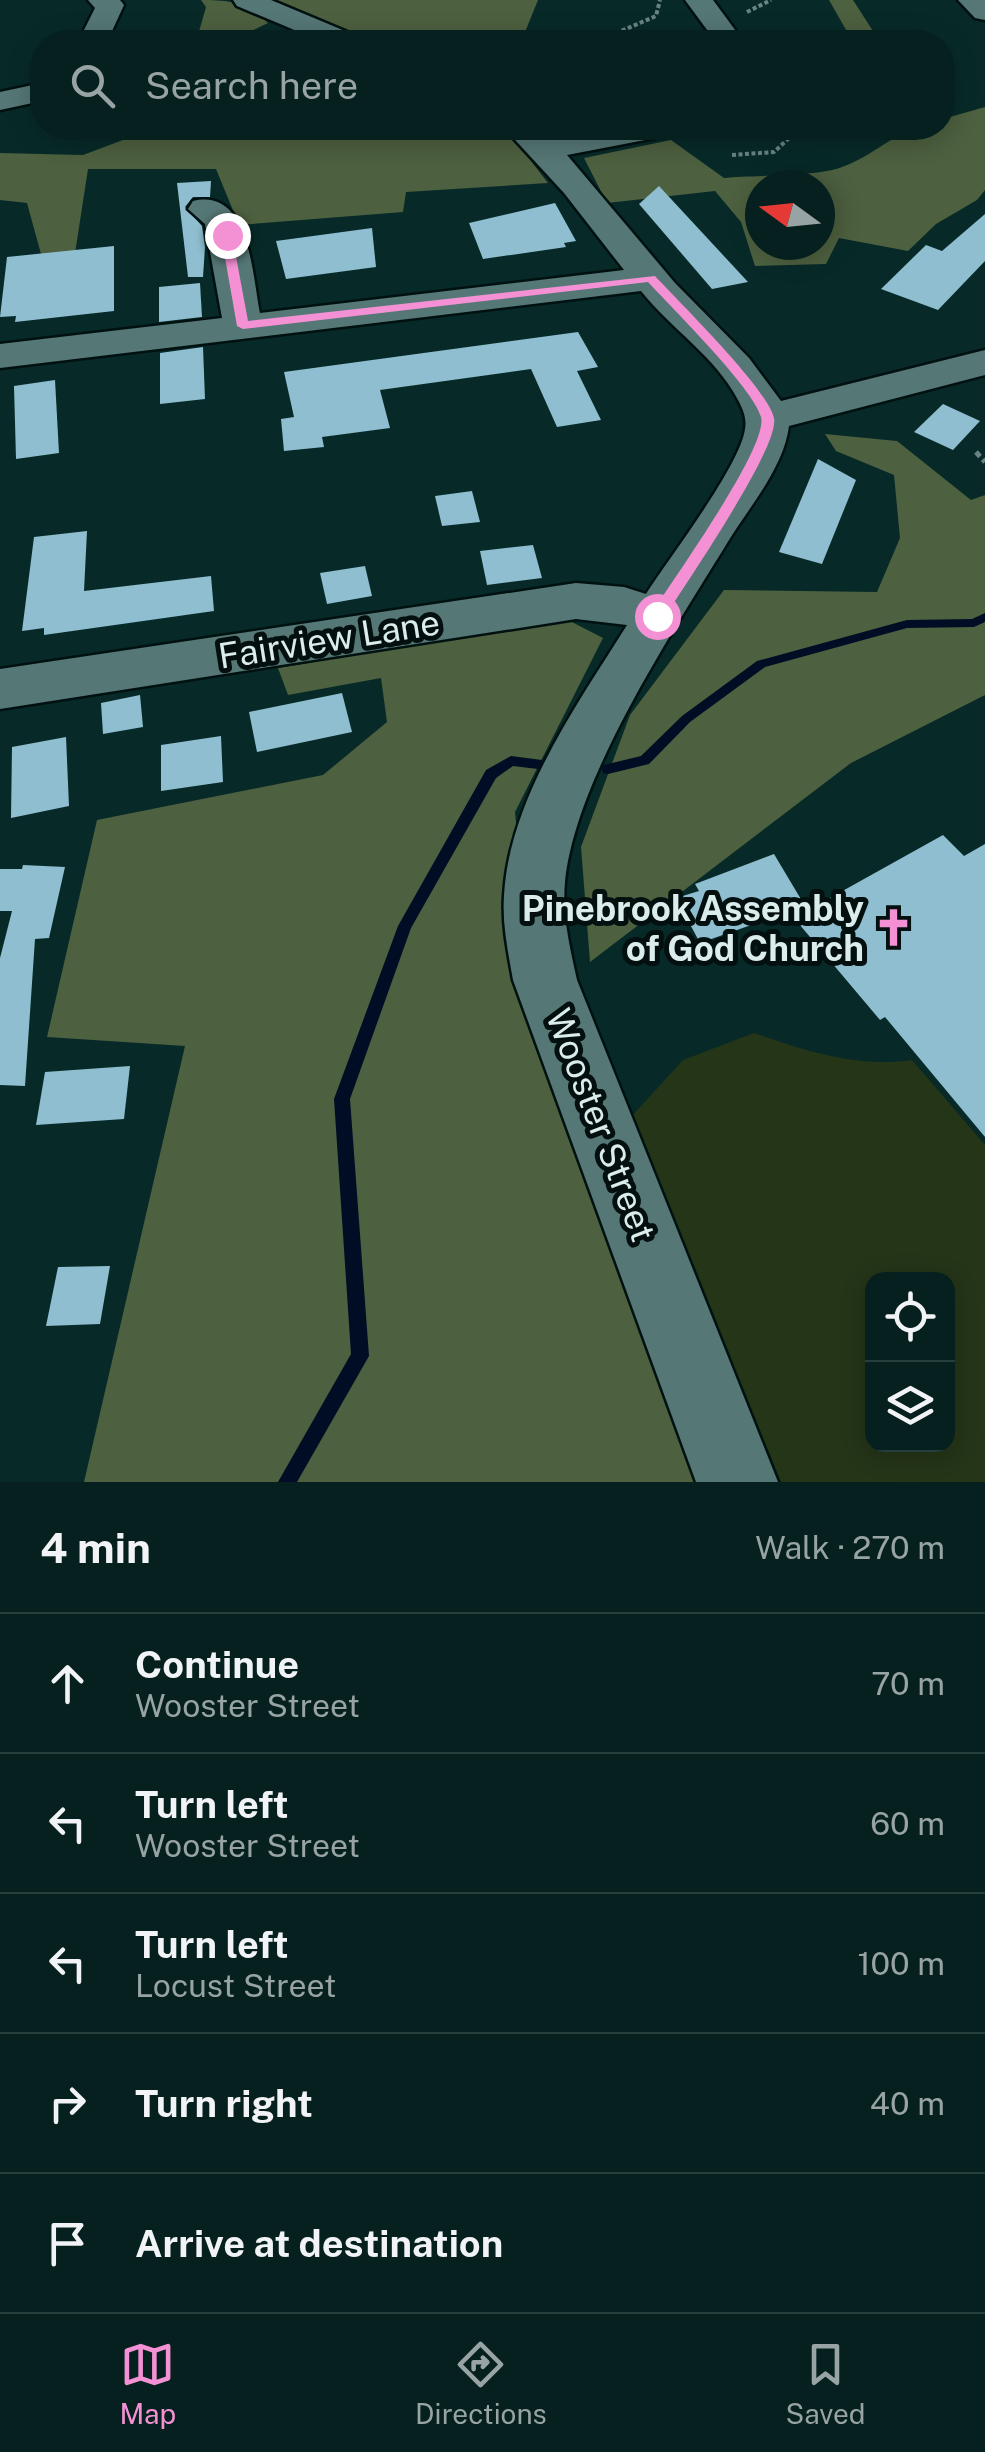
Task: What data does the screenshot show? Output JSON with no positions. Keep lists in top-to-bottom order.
{
  "streets": {
    "street": ["Fairview Lane", "Wooster Street"]
  },
  "crossings": [
    ["Fairview Lane", "Wooster Street"]
  ],
  "places": {
    "church": ["Pinebrook Assembly of God Church"]
  },
  "north": "left",
  "page": {
    "search": "Search here",
    "heading": ["4 min", "Walk · 270 m"],
    "list": [
      ["Continue", "Wooster Street", "70 m"],
      ["Turn left", "Wooster Street", "60 m"],
      ["Turn left", "Locust Street", "100 m"],
      ["Turn right", "40 m"],
      "Arrive at destination"
    ],
    "nav": ["Map", "Directions", "Saved"]
  }
}
